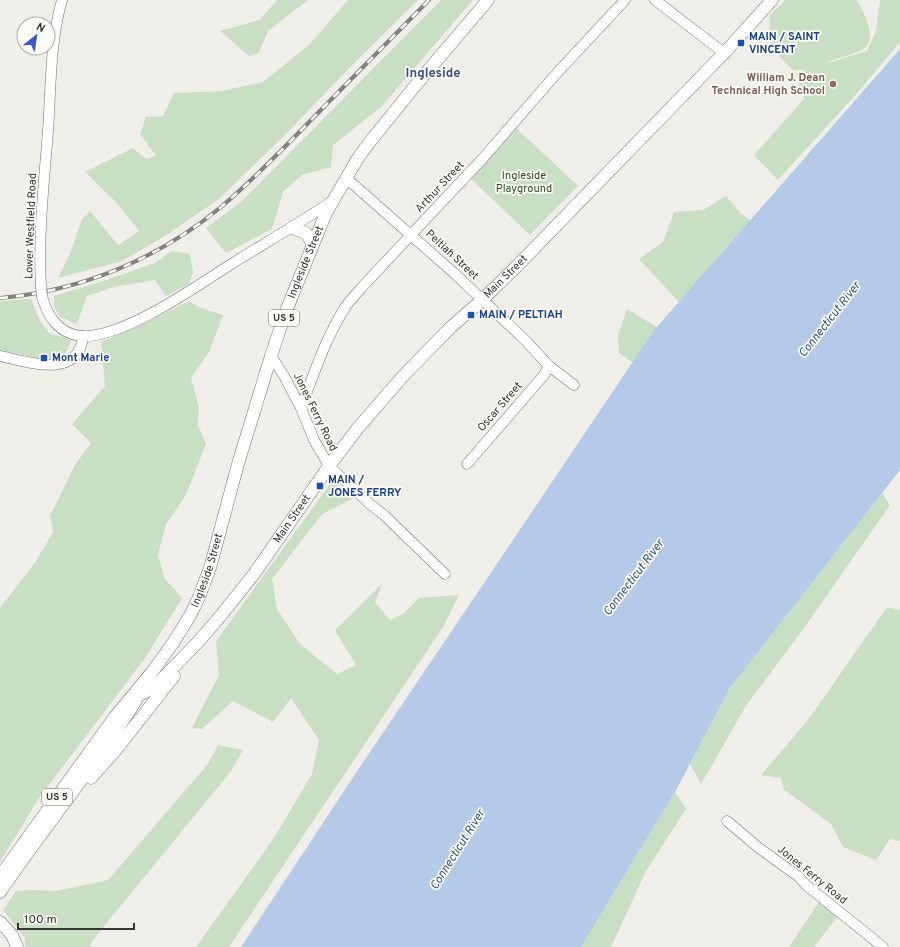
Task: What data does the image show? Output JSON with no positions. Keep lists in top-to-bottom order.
{
  "streets": {
    "main road": ["Ingleside Street", "Main Street", "US 5"],
    "street": [
      "Arthur Street",
      "Lower Westfield Road",
      "Peltiah Street",
      "Oscar Street",
      "Jones Ferry Road"
    ]
  },
  "crossings": [
    ["Arthur Street", "Peltiah Street"],
    ["Arthur Street", "Jones Ferry Road"],
    ["Peltiah Street", "Ingleside Street"],
    ["Peltiah Street", "Main Street"],
    ["Peltiah Street", "Oscar Street"],
    ["Ingleside Street", "Main Street"],
    ["Ingleside Street", "US 5"],
    ["Ingleside Street", "Jones Ferry Road"],
    ["Main Street", "US 5"],
    ["Main Street", "Jones Ferry Road"]
  ],
  "districts": ["Ingleside"],
  "water": ["Connecticut River"],
  "parks": ["Ingleside Playground"],
  "places": {
    "transit": [
      "MAIN / SAINT VINCENT",
      "MAIN / PELTIAH",
      "Mont Marie",
      "MAIN / JONES FERRY"
    ],
    "other": ["William J. Dean Technical High School"]
  },
  "scale_bar": "100 m",
  "north": "top right"
}
